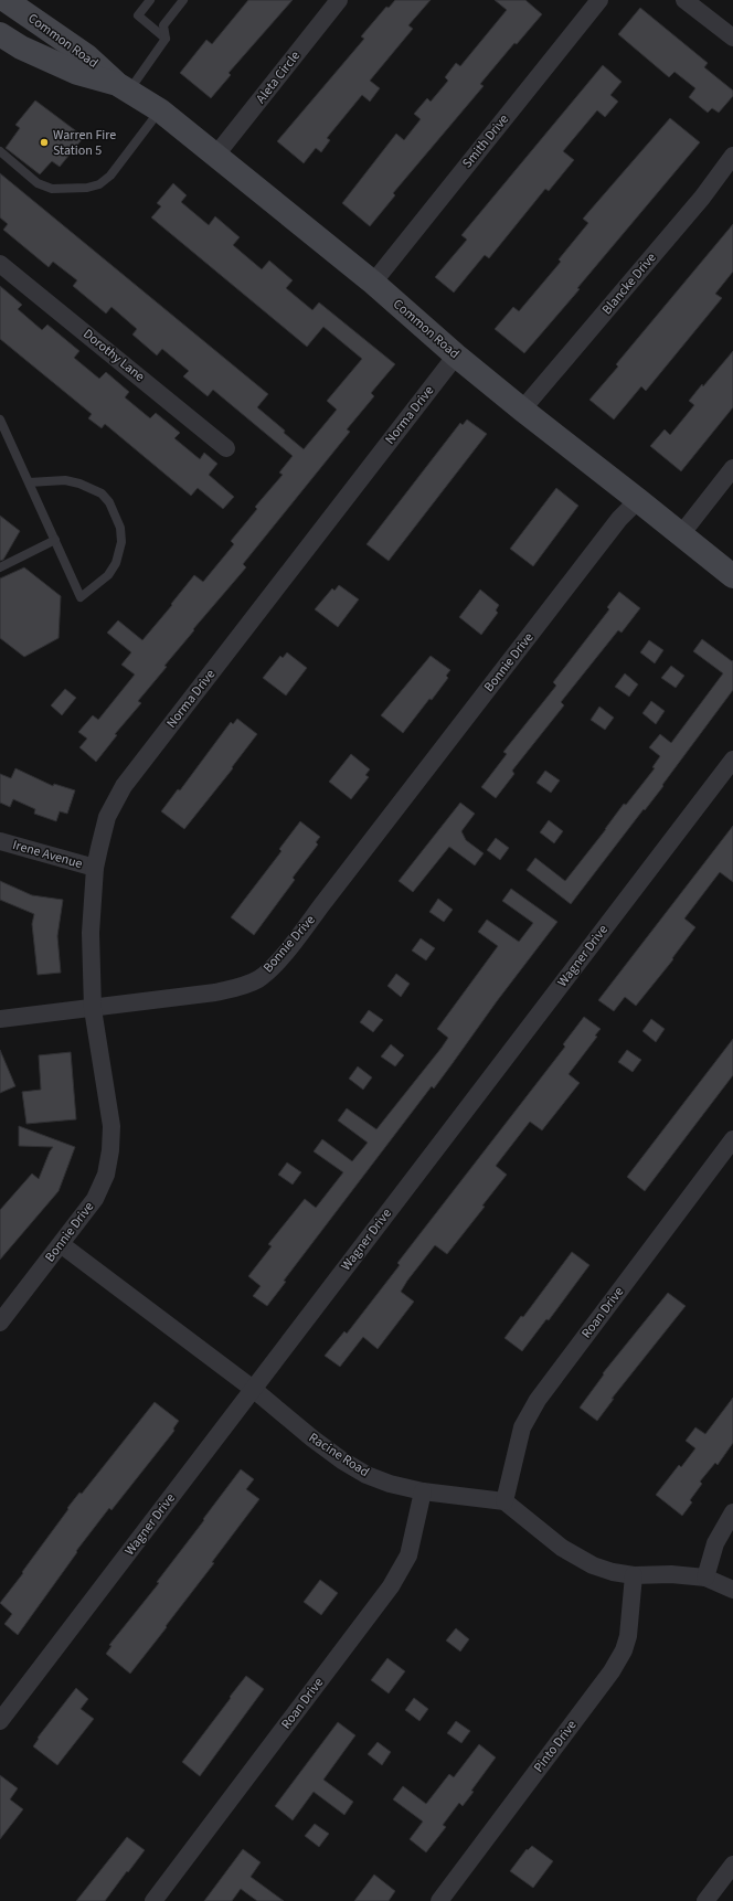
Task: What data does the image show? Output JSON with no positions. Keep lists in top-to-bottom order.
{
  "streets": {
    "street": [
      "Common Road",
      "Aleta Circle",
      "Smith Drive",
      "Blancke Drive",
      "Dorothy Lane",
      "Norma Drive",
      "Bonnie Drive",
      "Irene Avenue",
      "Wagner Drive",
      "Roan Drive",
      "Racine Road",
      "Pinto Drive"
    ]
  },
  "crossings": [
    ["Common Road", "Aleta Circle"],
    ["Common Road", "Smith Drive"],
    ["Common Road", "Blancke Drive"],
    ["Common Road", "Norma Drive"],
    ["Common Road", "Bonnie Drive"],
    ["Norma Drive", "Bonnie Drive"],
    ["Norma Drive", "Irene Avenue"],
    ["Bonnie Drive", "Racine Road"],
    ["Wagner Drive", "Racine Road"],
    ["Roan Drive", "Racine Road"]
  ],
  "places": ["Warren Fire Station 5"]
}
